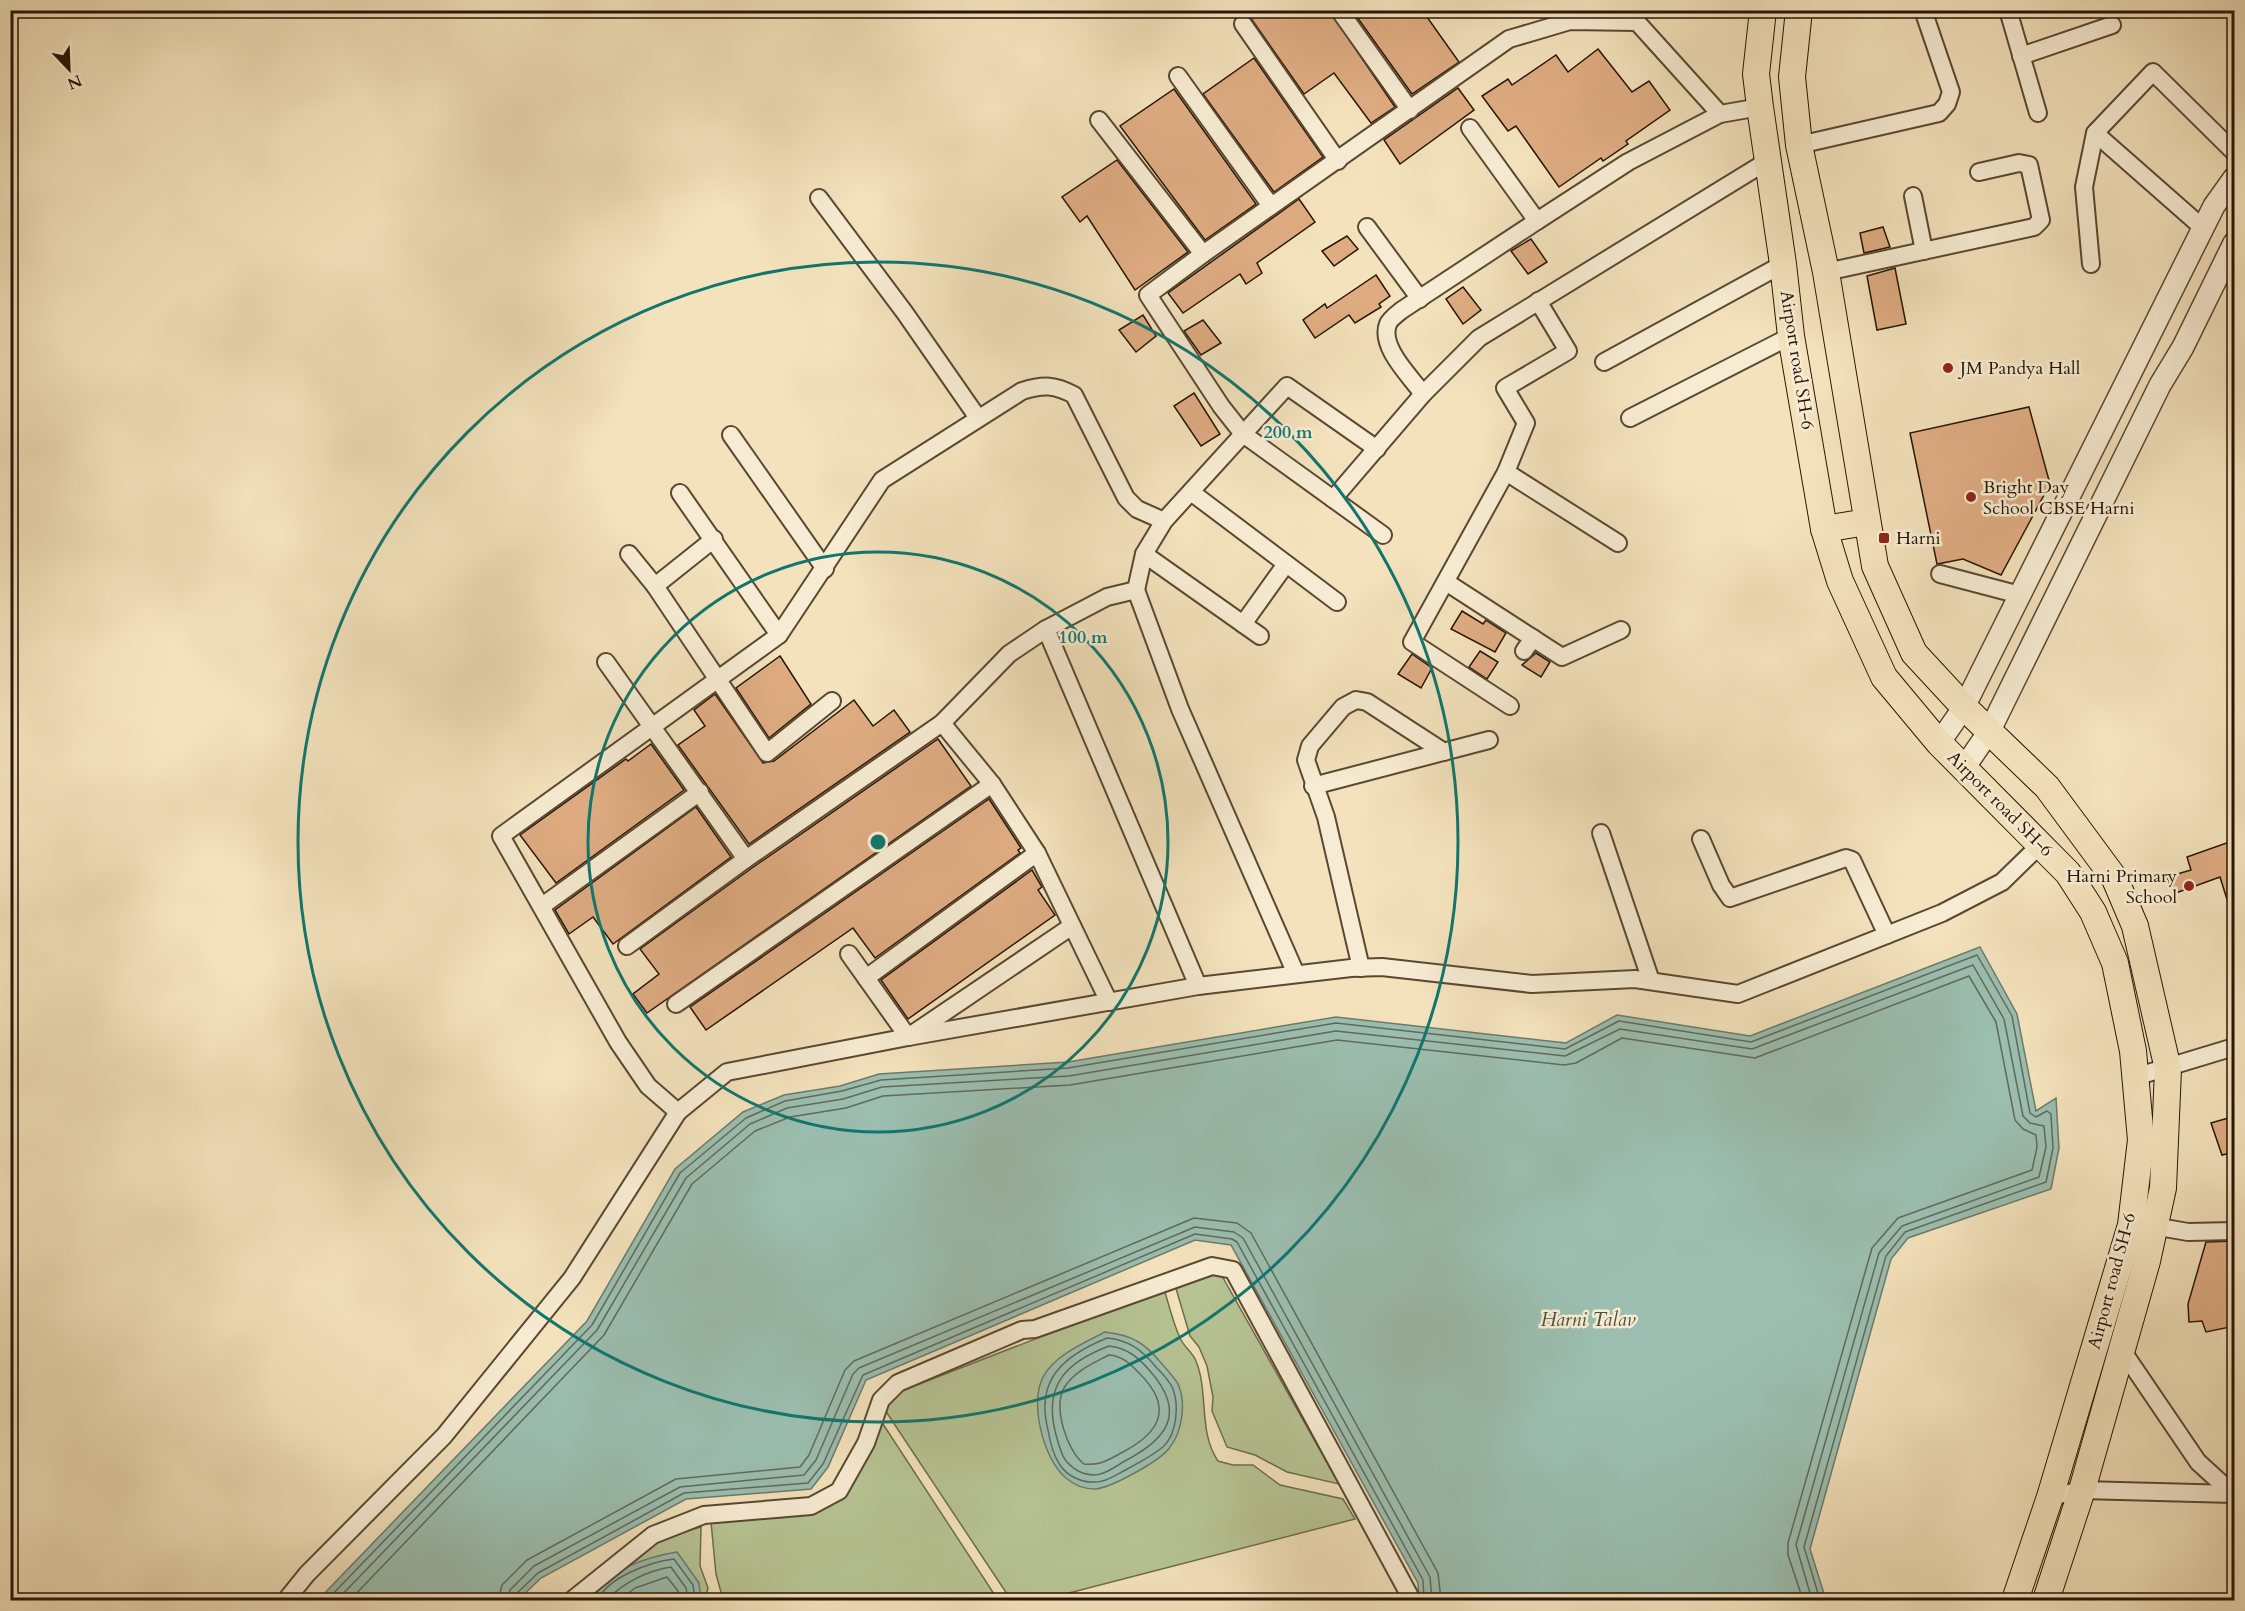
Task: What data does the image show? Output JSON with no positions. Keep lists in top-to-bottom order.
{
  "streets": {
    "main road": ["Airport road SH-6"]
  },
  "water": ["Harni Talav"],
  "places": {
    "other": ["JM Pandya Hall", "Bright Day School CBSE Harni", "Harni Primary School"],
    "transit": ["Harni"]
  },
  "north": "bottom right",
  "rings": ["200 m", "100 m"]
}
